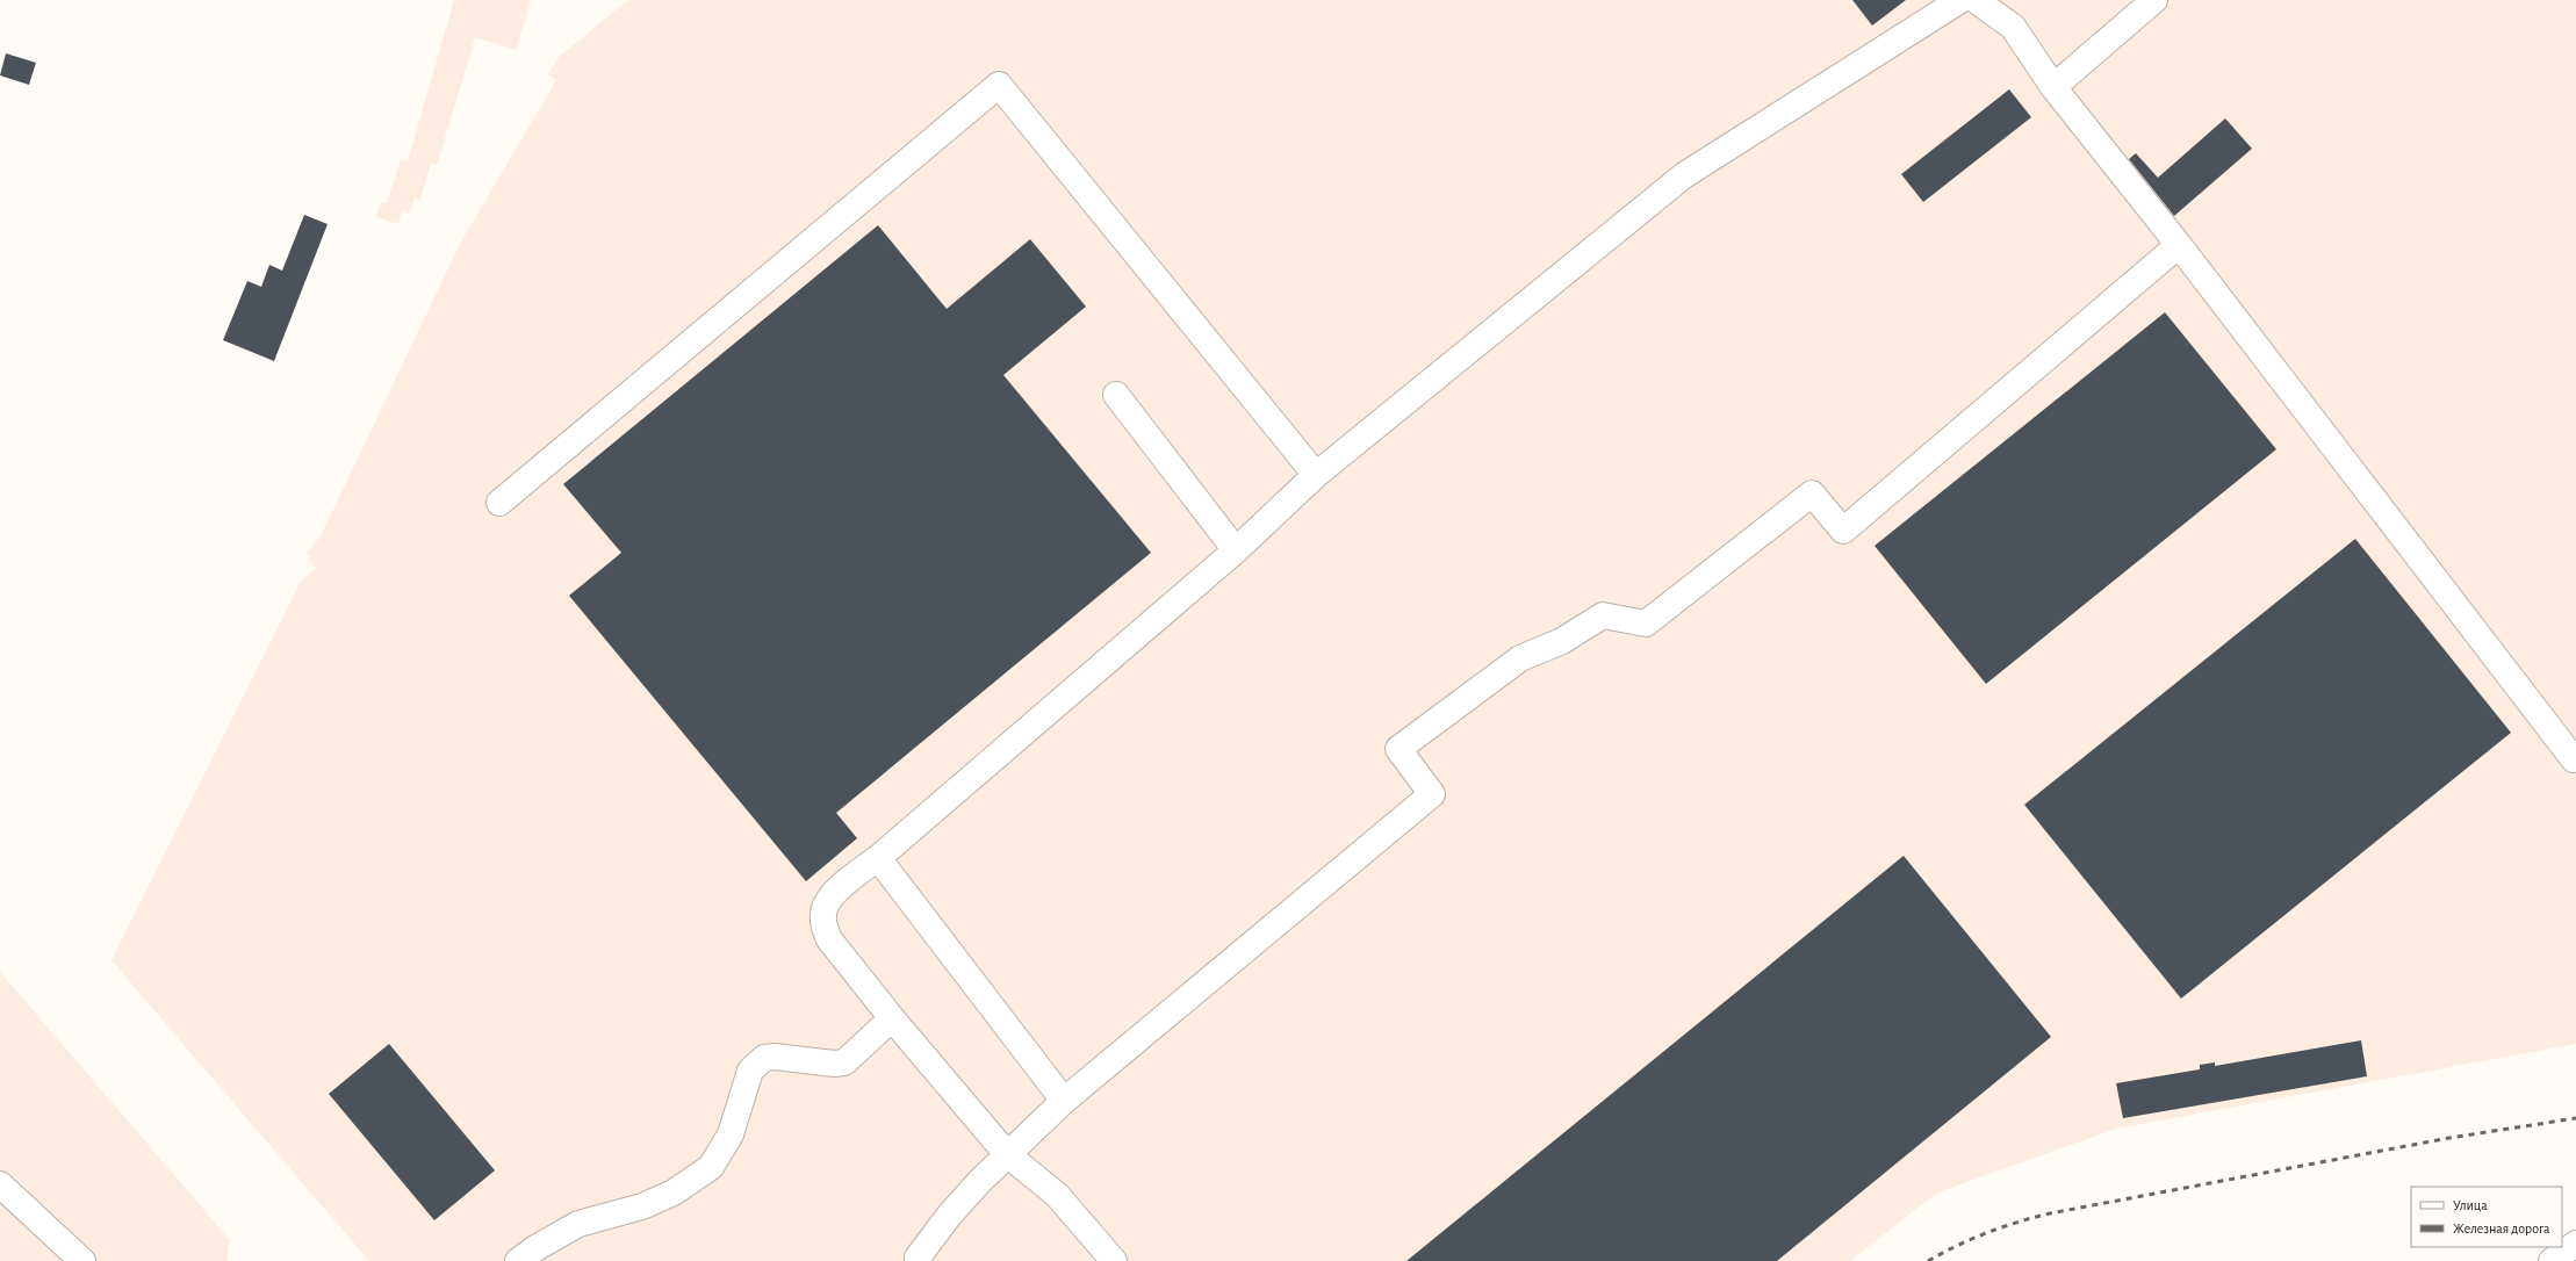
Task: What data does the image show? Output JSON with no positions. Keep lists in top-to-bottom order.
{
  "legend": ["Улица", "Железная дорога"]
}
